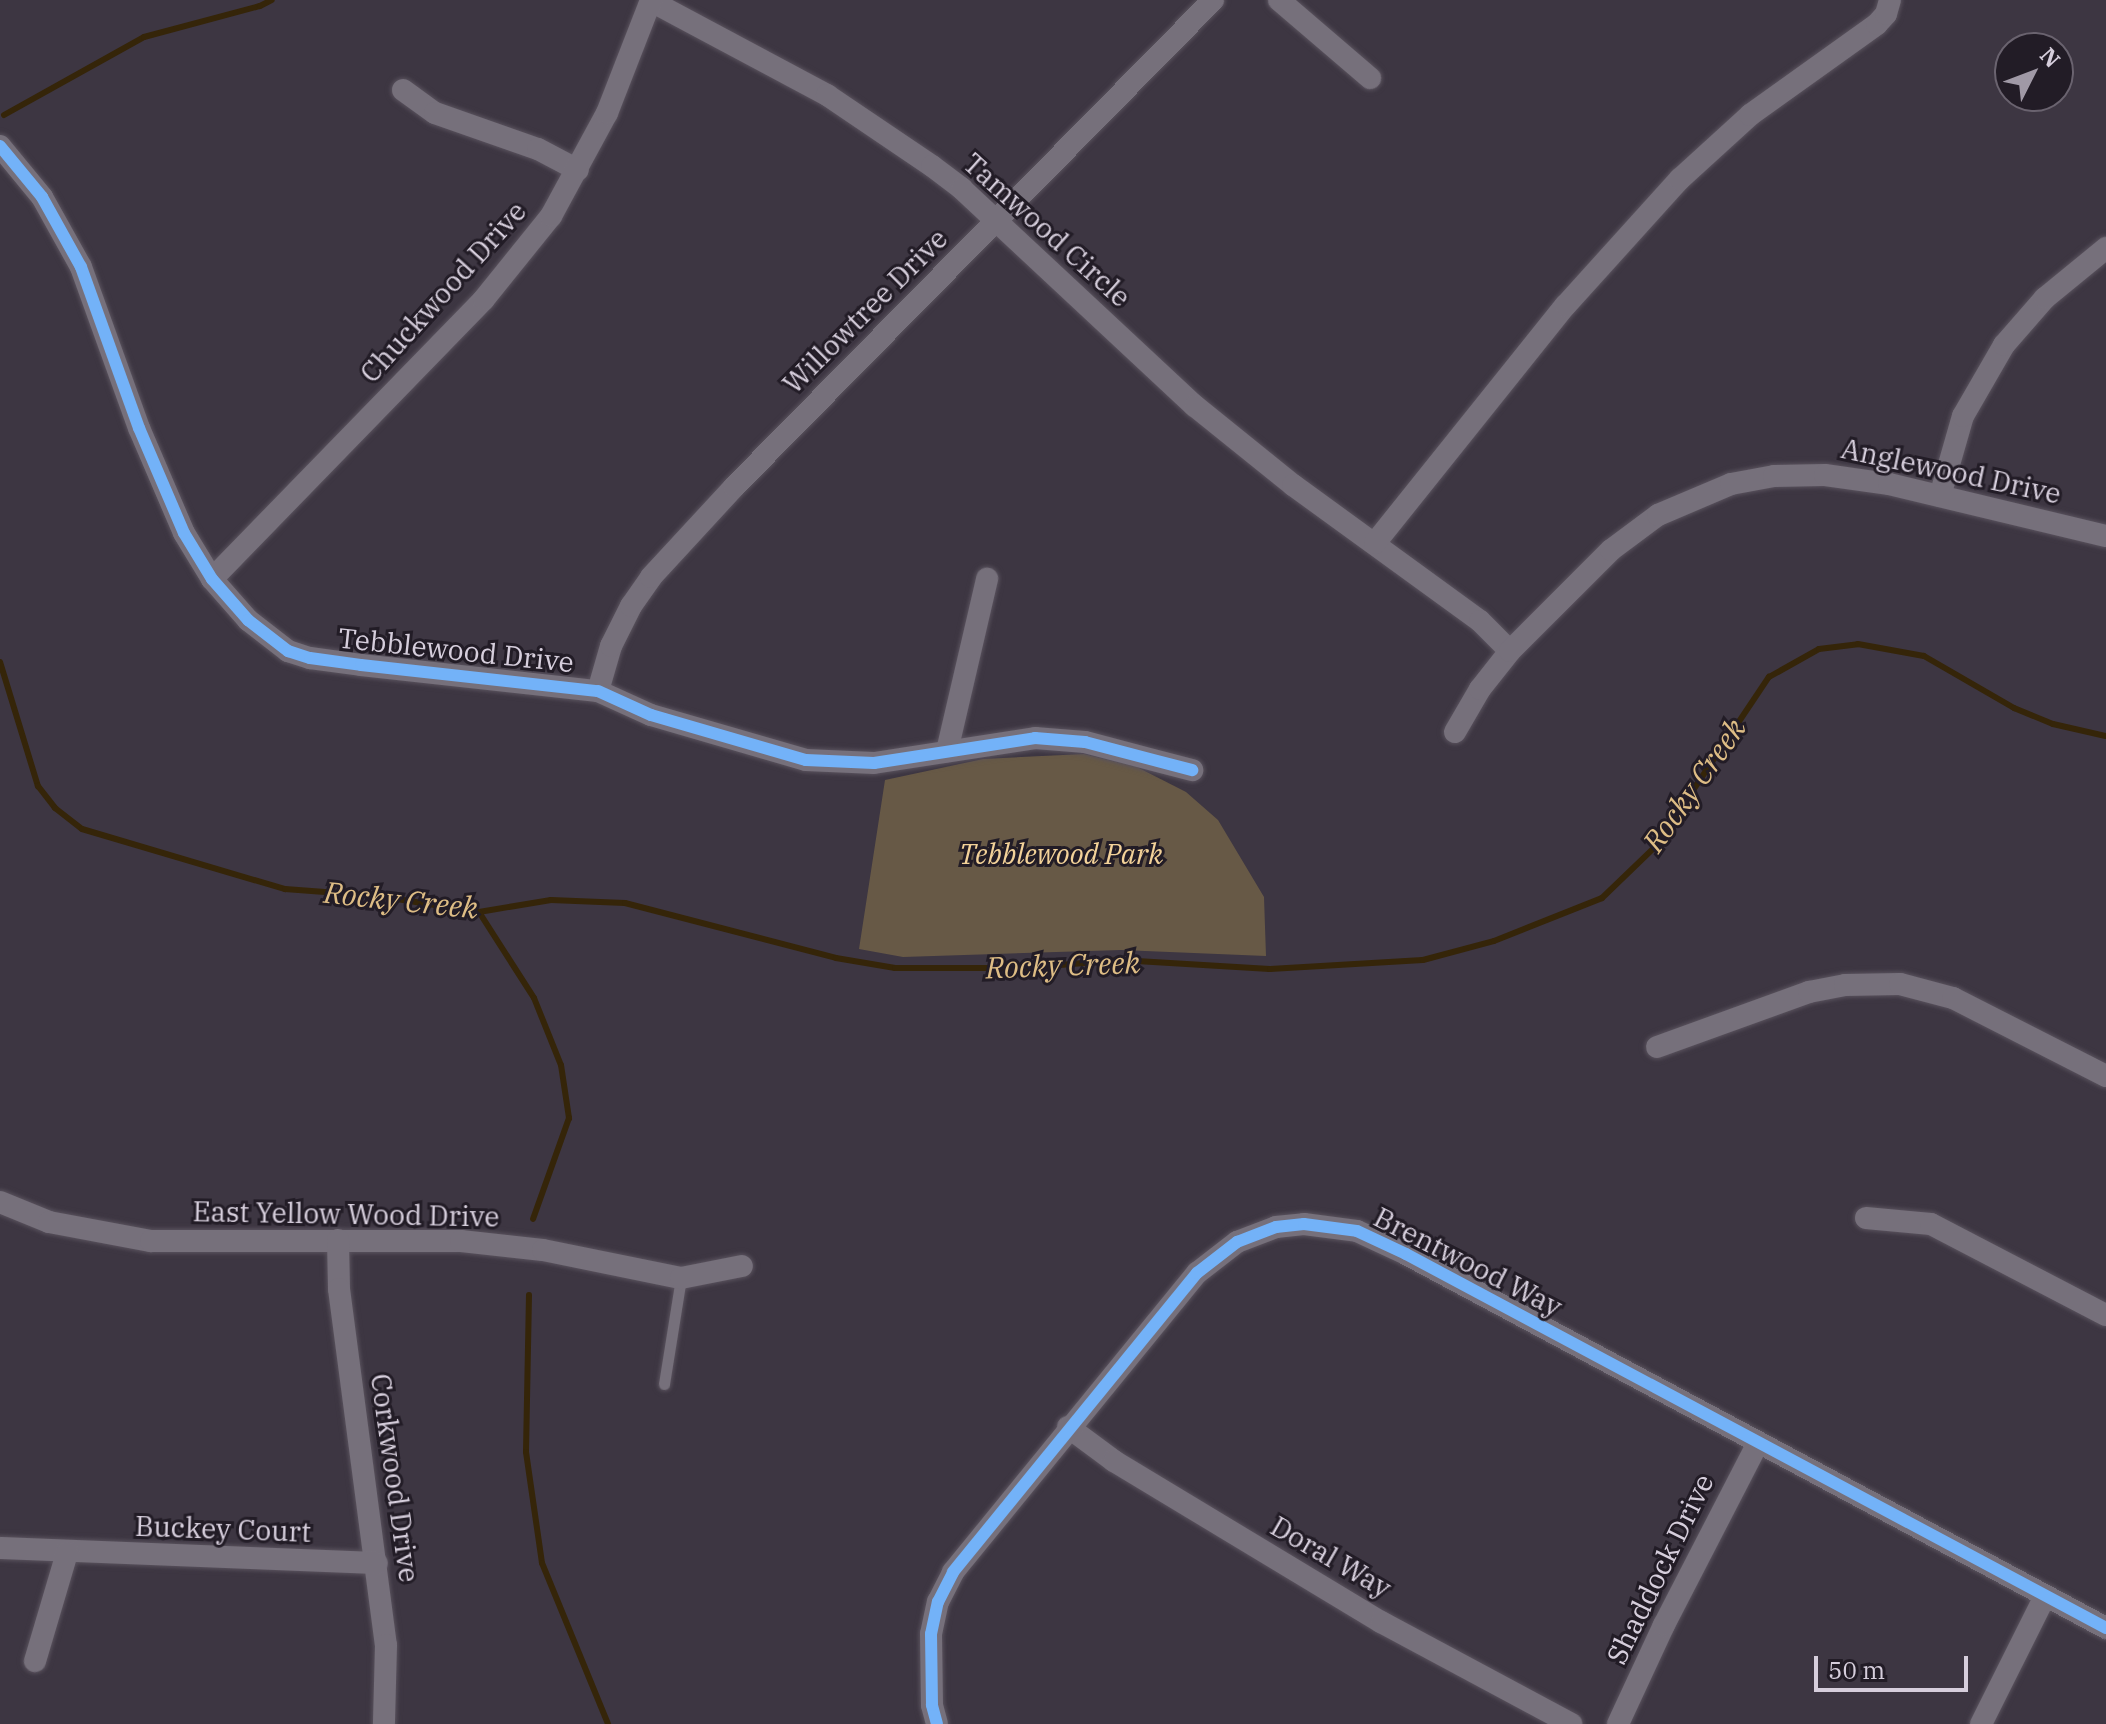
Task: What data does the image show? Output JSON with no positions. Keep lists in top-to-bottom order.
{
  "streets": {
    "street": [
      "Tamwood Circle",
      "Chuckwood Drive",
      "Willowtree Drive",
      "Anglewood Drive",
      "Tebblewood Drive",
      "East Yellow Wood Drive",
      "Brentwood Way",
      "Corkwood Drive",
      "Buckey Court",
      "Doral Way",
      "Shaddock Drive"
    ]
  },
  "crossings": [
    ["Tamwood Circle", "Chuckwood Drive"],
    ["Tamwood Circle", "Willowtree Drive"],
    ["Tamwood Circle", "Anglewood Drive"],
    ["Chuckwood Drive", "Tebblewood Drive"],
    ["Willowtree Drive", "Tebblewood Drive"],
    ["East Yellow Wood Drive", "Corkwood Drive"],
    ["Brentwood Way", "Doral Way"],
    ["Brentwood Way", "Shaddock Drive"],
    ["Corkwood Drive", "Buckey Court"]
  ],
  "water": ["Rocky Creek"],
  "parks": ["Tebblewood Park"],
  "scale_bar": "50 m",
  "north": "top right"
}
